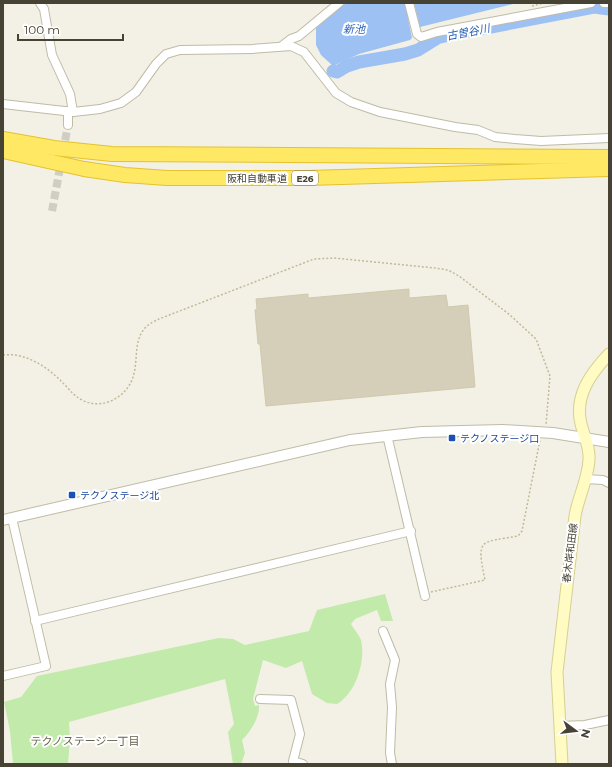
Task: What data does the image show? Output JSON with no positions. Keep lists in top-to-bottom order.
{
  "streets": {
    "highway": ["阪和自動車道", "E26"],
    "main road": ["春木岸和田線"]
  },
  "districts": ["テクノステージ一丁目"],
  "water": ["新池", "古曽谷川"],
  "places": {
    "transit": ["テクノステージ口", "テクノステージ北"]
  },
  "scale_bar": "100 m",
  "north": "right"
}
